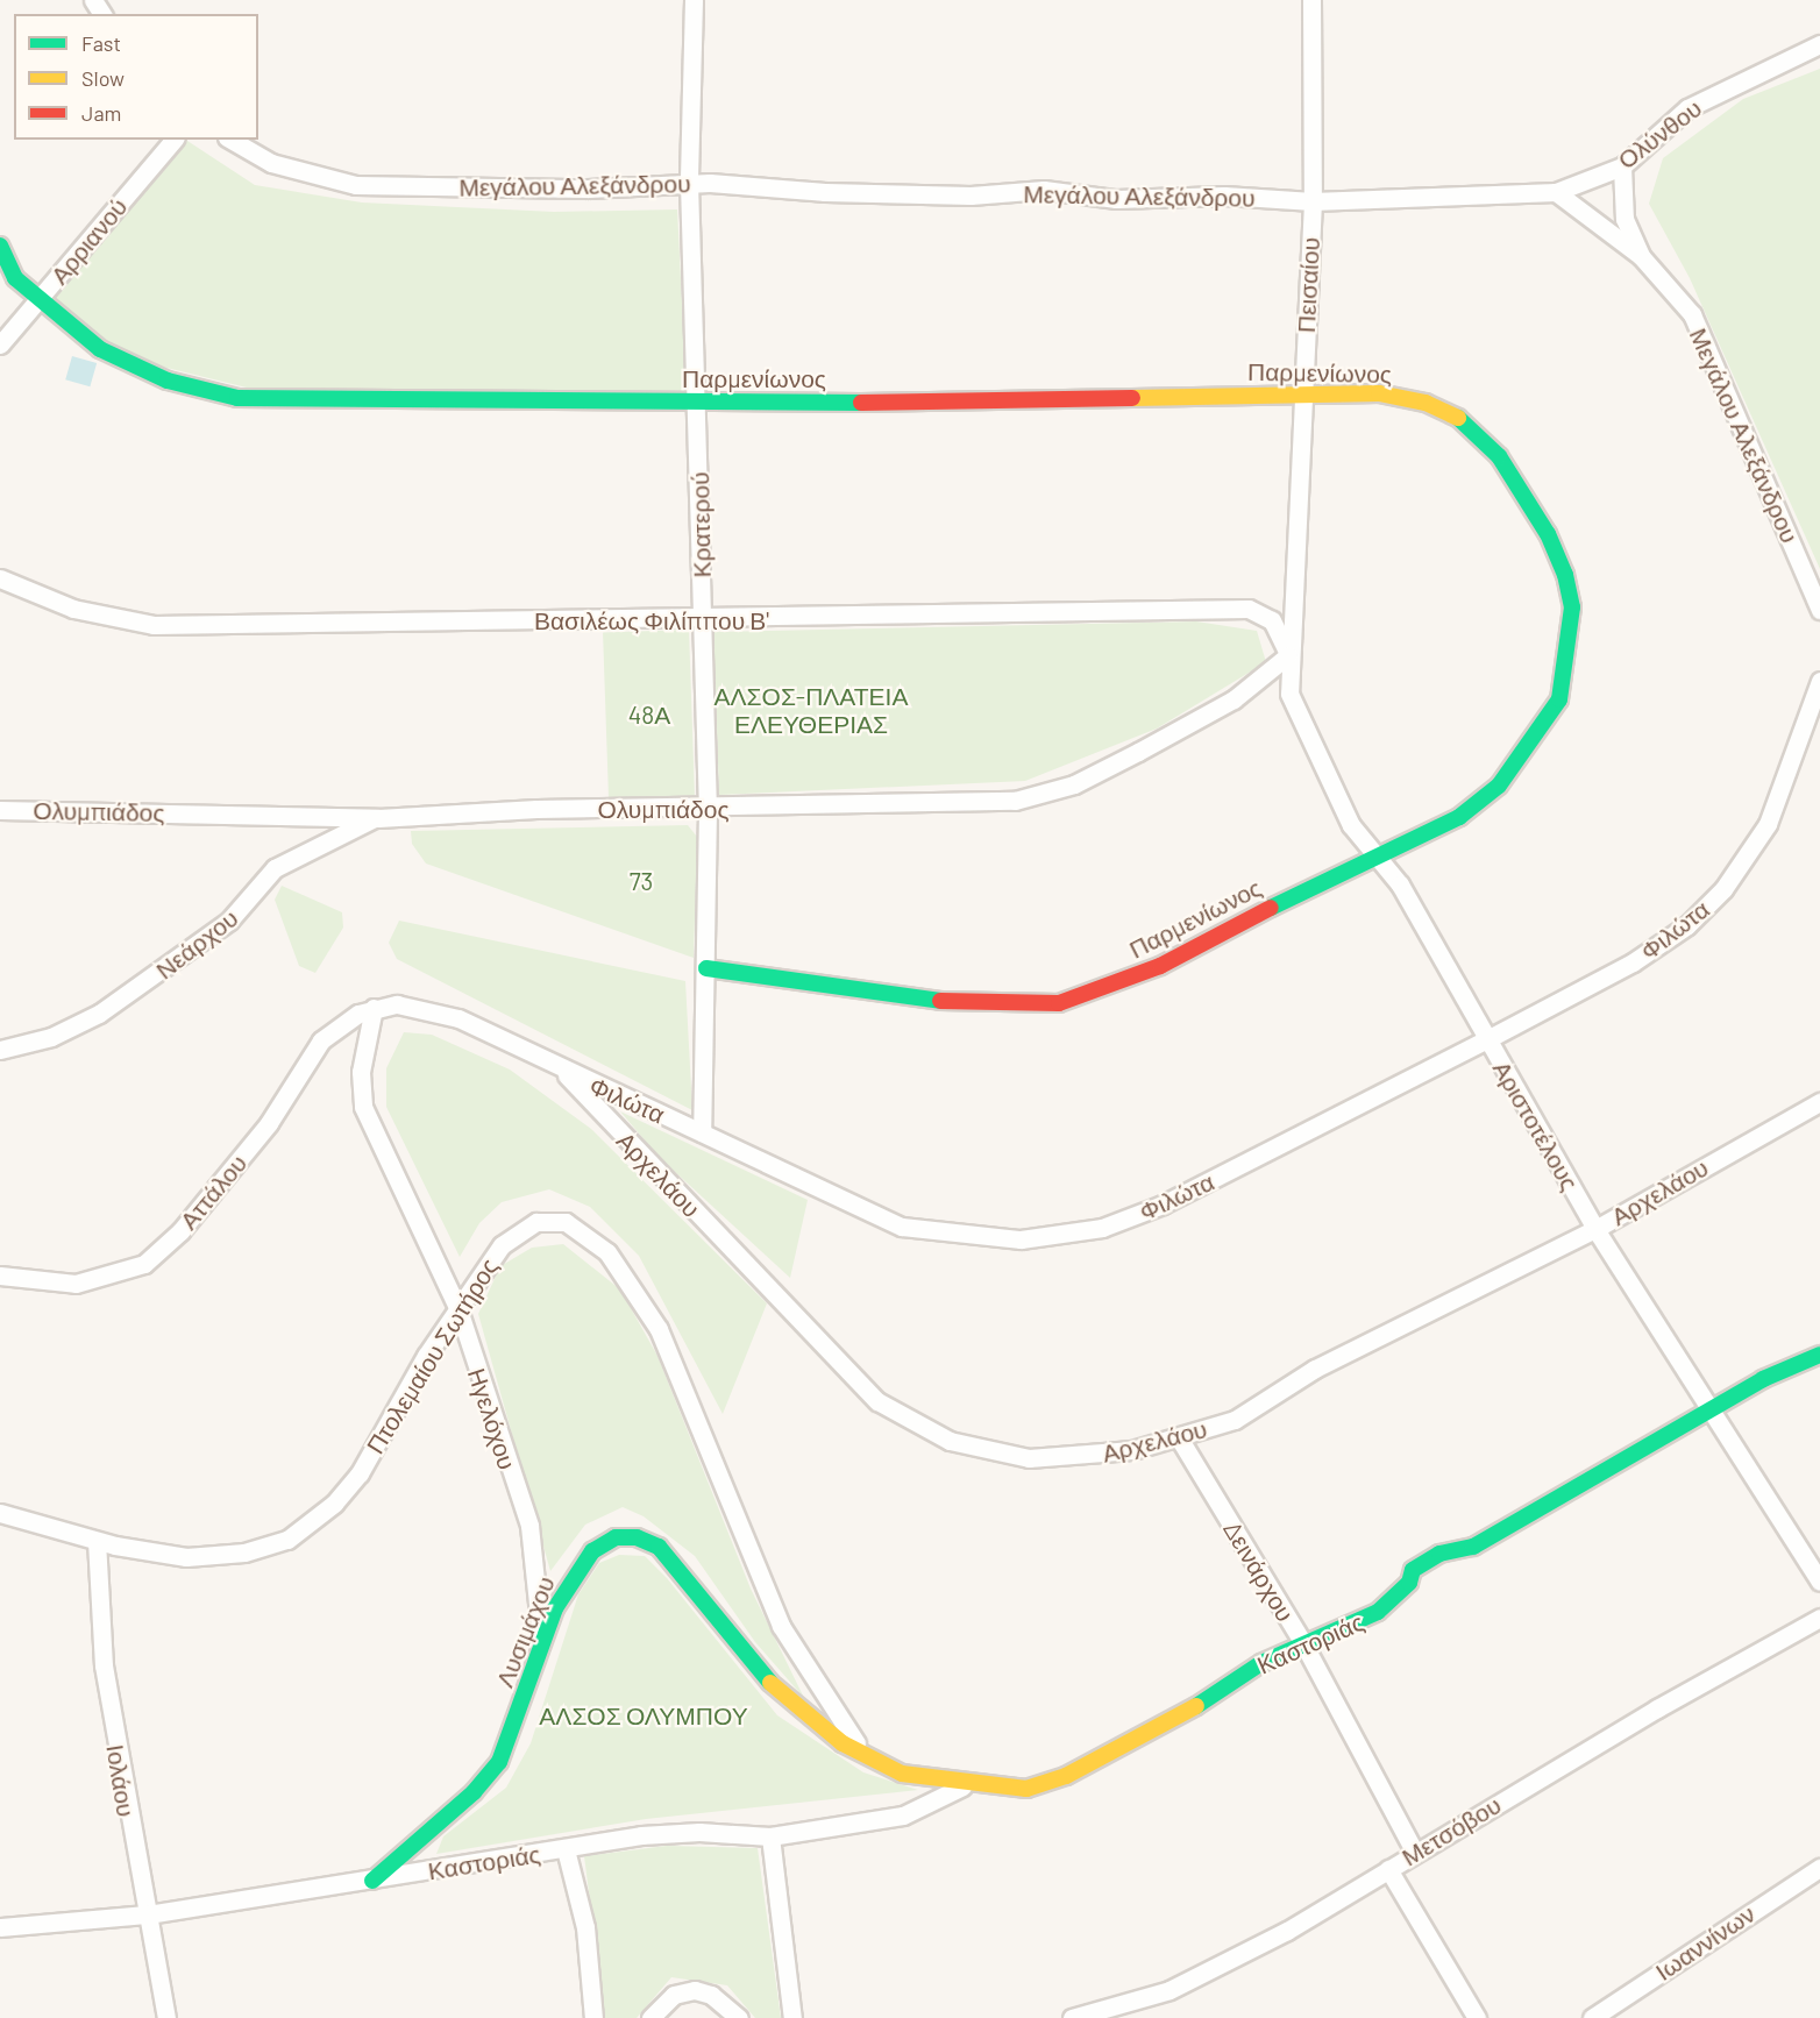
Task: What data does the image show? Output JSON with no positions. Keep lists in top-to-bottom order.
{
  "streets": {
    "street": [
      "Ολύνθου",
      "Μεγάλου Αλεξάνδρου",
      "Αρριανού",
      "Πεισαίου",
      "Παρμενίωνος",
      "Κρατερού",
      "Βασιλέως Φιλίππου Β'",
      "Ολυμπιάδος",
      "Φιλώτα",
      "Νεάρχου",
      "Αριστοτέλους",
      "Αρχελάου",
      "Αττάλου",
      "Πτολεμαίου Σωτήρος",
      "Ηγελόχου",
      "Δεινάρχου",
      "Λυσιμάχου",
      "Καστοριάς",
      "Ιολάου",
      "Μετσόβου",
      "Ιωαννίνων"
    ]
  },
  "crossings": [
    ["Ολύνθου", "Μεγάλου Αλεξάνδρου"],
    ["Μεγάλου Αλεξάνδρου", "Πεισαίου"],
    ["Μεγάλου Αλεξάνδρου", "Κρατερού"],
    ["Αρριανού", "Παρμενίωνος"],
    ["Πεισαίου", "Παρμενίωνος"],
    ["Πεισαίου", "Βασιλέως Φιλίππου Β'"],
    ["Πεισαίου", "Ολυμπιάδος"],
    ["Πεισαίου", "Αριστοτέλους"],
    ["Παρμενίωνος", "Κρατερού"],
    ["Παρμενίωνος", "Αριστοτέλους"],
    ["Κρατερού", "Βασιλέως Φιλίππου Β'"],
    ["Κρατερού", "Ολυμπιάδος"],
    ["Κρατερού", "Φιλώτα"],
    ["Βασιλέως Φιλίππου Β'", "Ολυμπιάδος"],
    ["Βασιλέως Φιλίππου Β'", "Αριστοτέλους"],
    ["Ολυμπιάδος", "Νεάρχου"],
    ["Ολυμπιάδος", "Αριστοτέλους"],
    ["Φιλώτα", "Αριστοτέλους"],
    ["Φιλώτα", "Αρχελάου"],
    ["Φιλώτα", "Αττάλου"],
    ["Φιλώτα", "Ηγελόχου"],
    ["Αριστοτέλους", "Αρχελάου"],
    ["Αριστοτέλους", "Καστοριάς"],
    ["Αρχελάου", "Δεινάρχου"],
    ["Αττάλου", "Ηγελόχου"],
    ["Πτολεμαίου Σωτήρος", "Ηγελόχου"],
    ["Πτολεμαίου Σωτήρος", "Λυσιμάχου"],
    ["Πτολεμαίου Σωτήρος", "Καστοριάς"],
    ["Πτολεμαίου Σωτήρος", "Ιολάου"],
    ["Ηγελόχου", "Λυσιμάχου"],
    ["Δεινάρχου", "Καστοριάς"],
    ["Δεινάρχου", "Μετσόβου"],
    ["Λυσιμάχου", "Καστοριάς"],
    ["Καστοριάς", "Ιολάου"]
  ],
  "parks": [
    "ΑΛΣΟΣ-ΠΛΑΤΕΙΑ ΕΛΕΥΘΕΡΙΑΣ",
    "48Α",
    "73",
    "ΑΛΣΟΣ ΟΛΥΜΠΟΥ"
  ],
  "legend": ["Fast", "Slow", "Jam"]
}
